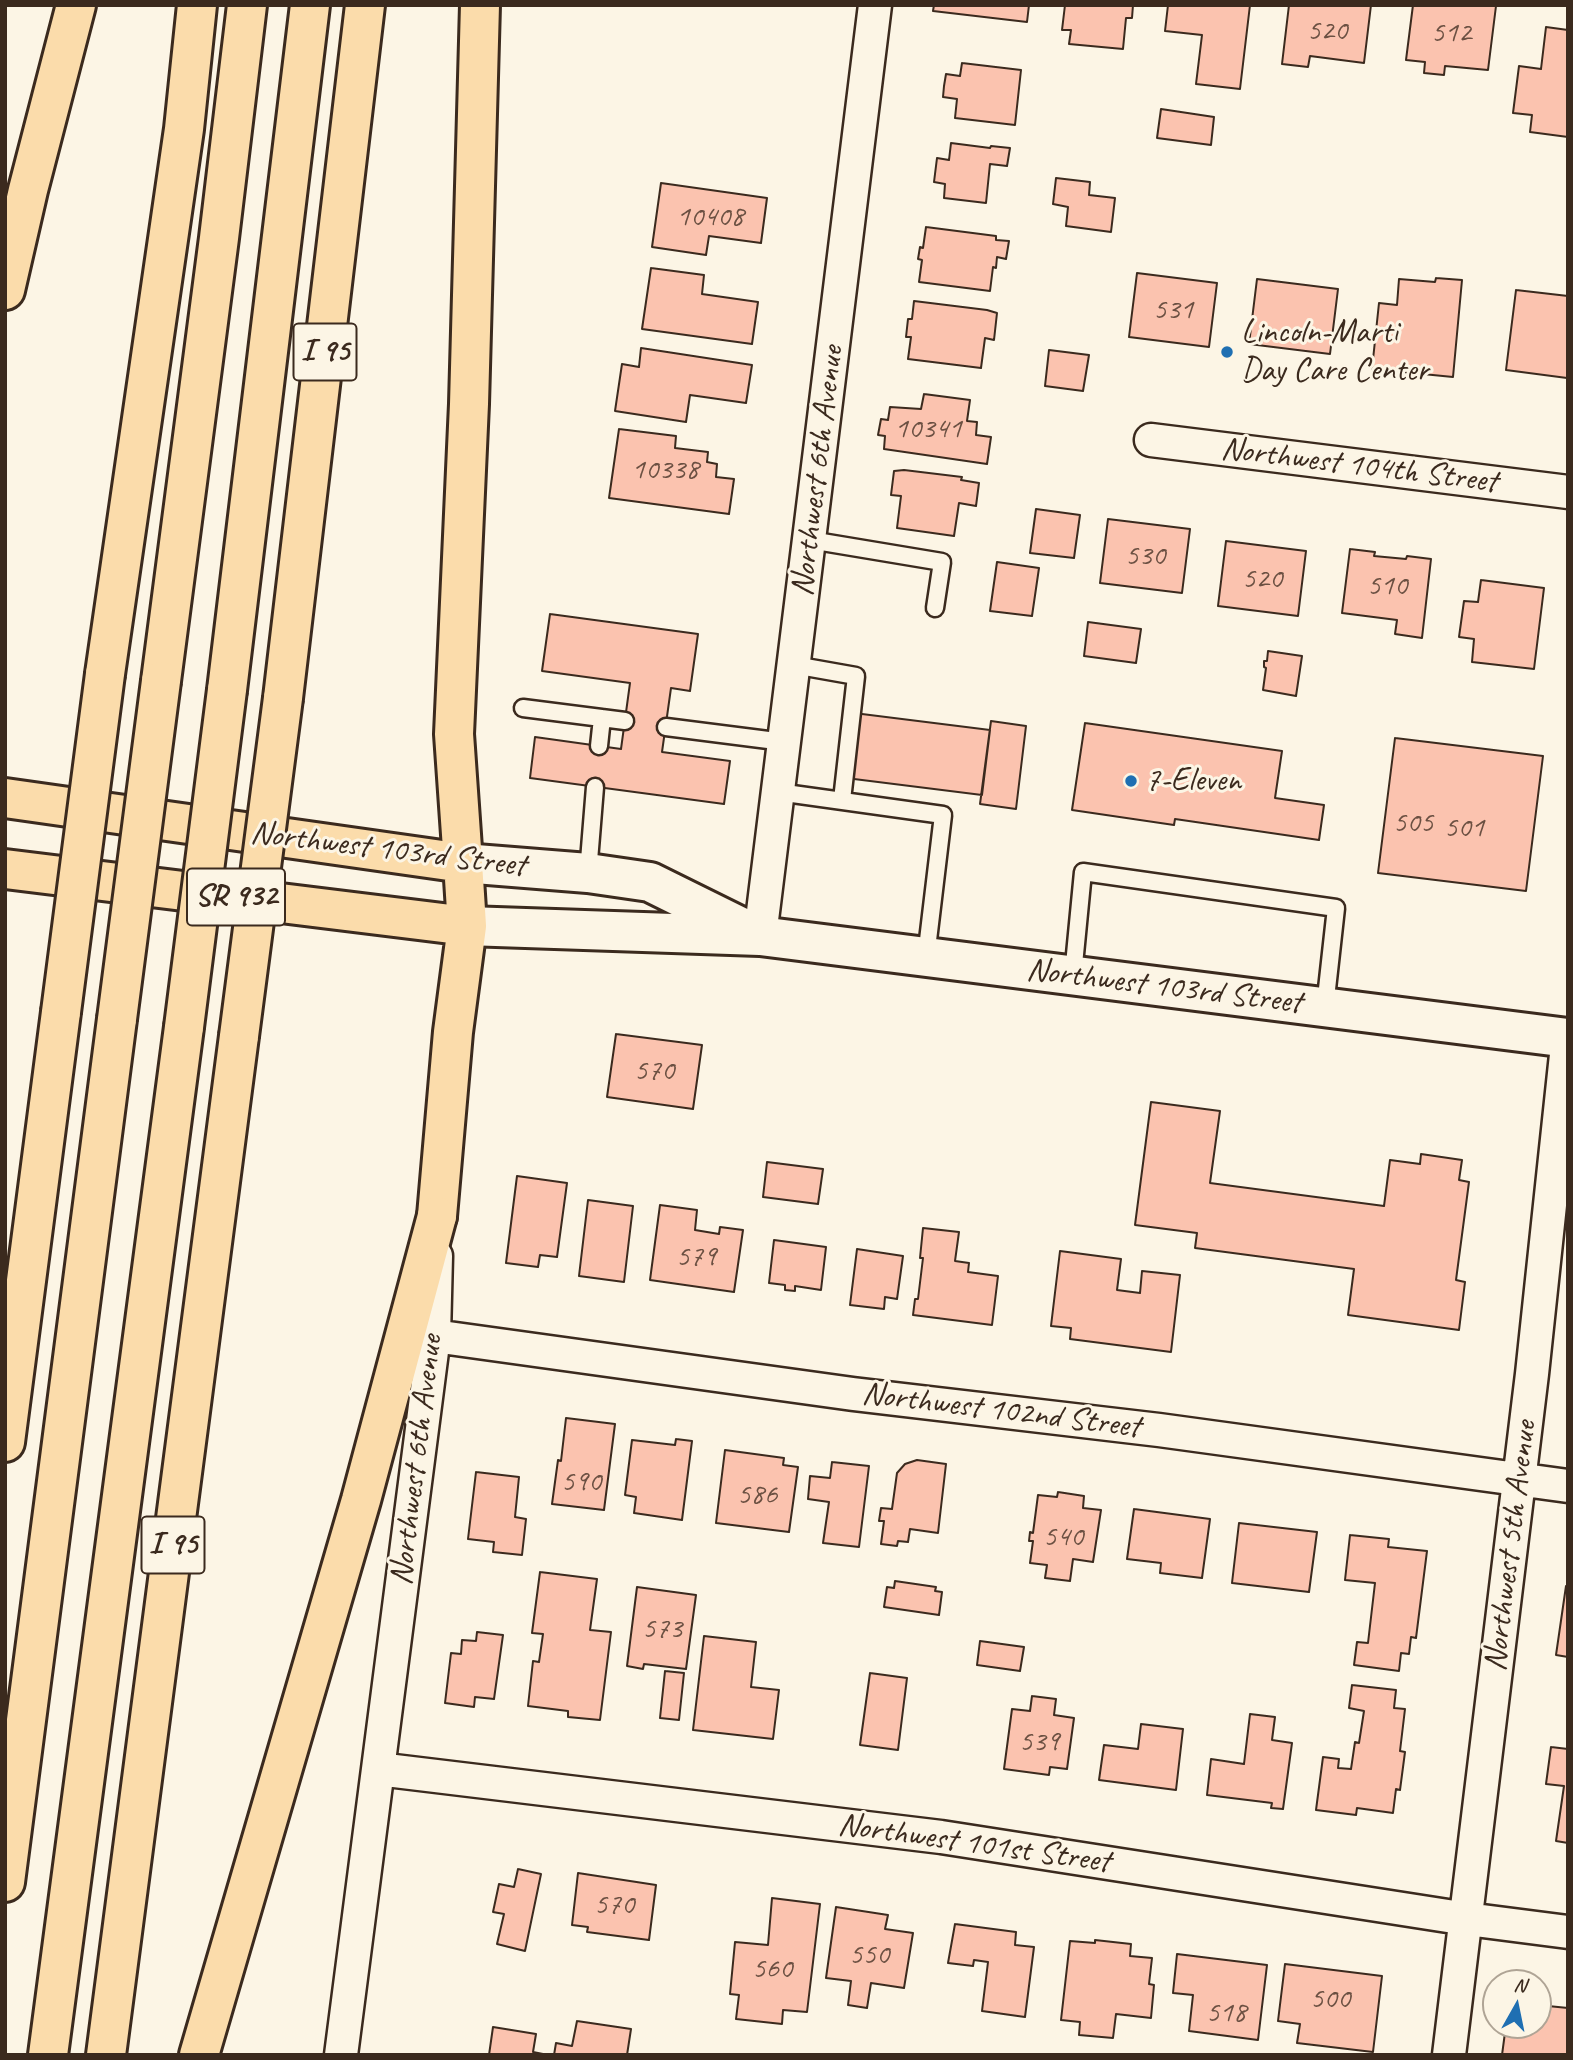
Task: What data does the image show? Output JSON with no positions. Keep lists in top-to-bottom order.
{
  "streets": {
    "main road": [
      "I 95",
      "Northwest 6th Avenue",
      "Northwest 103rd Street",
      "SR 932"
    ],
    "street": [
      "Northwest 104th Street",
      "Northwest 102nd Street",
      "Northwest 5th Avenue",
      "Northwest 101st Street"
    ]
  },
  "crossings": [
    ["Northwest 6th Avenue", "Northwest 103rd Street"],
    ["Northwest 6th Avenue", "Northwest 102nd Street"],
    ["Northwest 6th Avenue", "Northwest 101st Street"],
    ["Northwest 103rd Street", "Northwest 5th Avenue"],
    ["Northwest 102nd Street", "Northwest 5th Avenue"],
    ["Northwest 5th Avenue", "Northwest 101st Street"]
  ],
  "places": ["Lincoln-Marti Day Care Center", "7-Eleven"],
  "house_numbers": [
    "520",
    "512",
    "10408",
    "531",
    "10341",
    "10338",
    "530",
    "520",
    "510",
    "505",
    "501",
    "570",
    "579",
    "590",
    "586",
    "540",
    "573",
    "539",
    "570",
    "550",
    "560",
    "500",
    "518"
  ],
  "north": "top"
}
